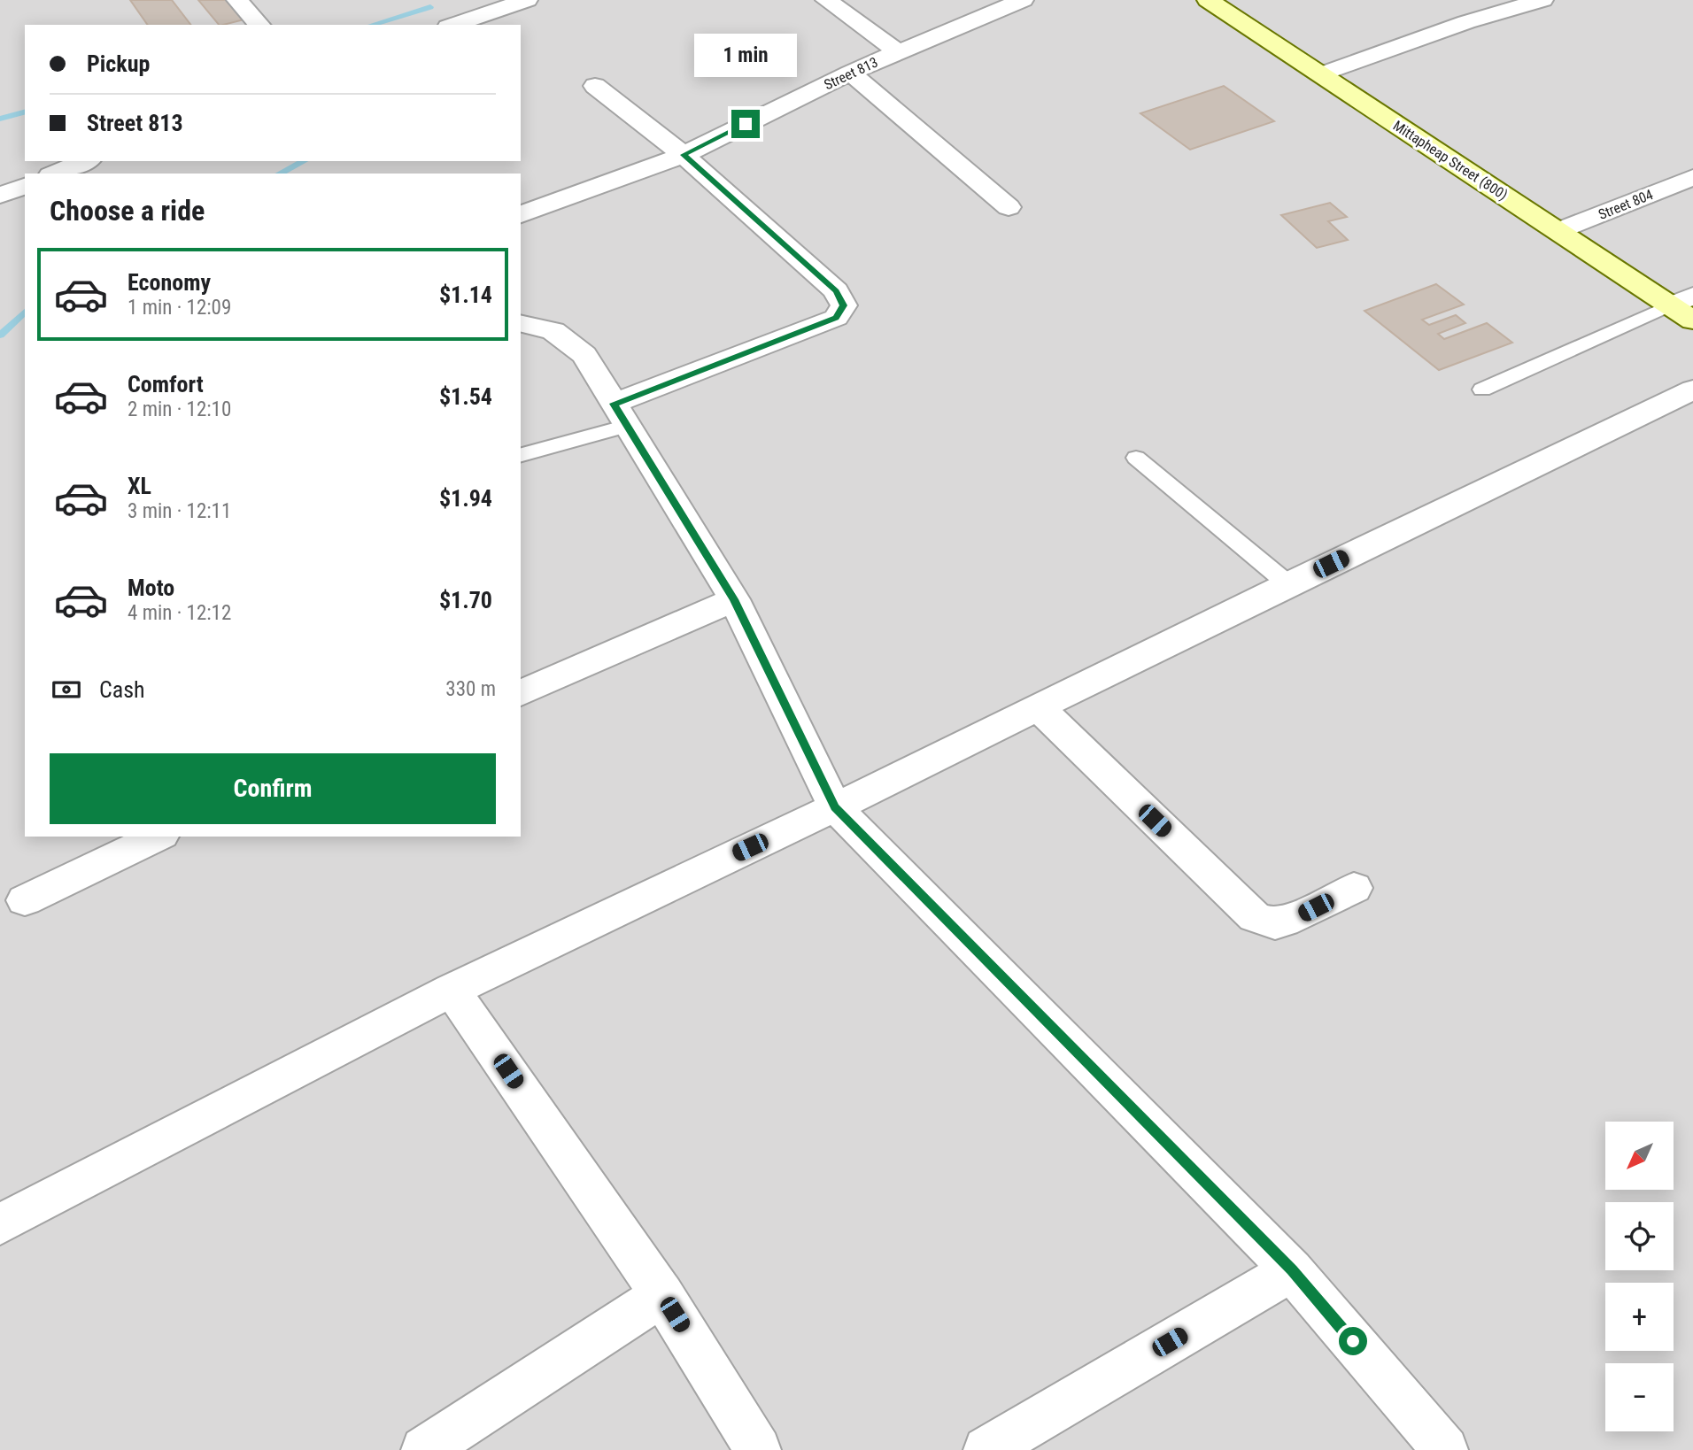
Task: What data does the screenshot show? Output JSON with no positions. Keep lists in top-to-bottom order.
{
  "streets": {
    "main road": ["Mittapheap Street (800)"],
    "street": ["Street 813", "Street 804"]
  },
  "crossings": [
    ["Mittapheap Street (800)", "Street 804"]
  ],
  "north": "bottom left",
  "page": {
    "banner": ["Pickup", "Street 813"],
    "bubble": "1 min",
    "heading": "Choose a ride",
    "list": [
      {
        "name": "Economy",
        "note": "1 min · 12:09",
        "value": "$1.14"
      },
      {
        "name": "Comfort",
        "note": "2 min · 12:10",
        "value": "$1.54"
      },
      {
        "name": "XL",
        "note": "3 min · 12:11",
        "value": "$1.94"
      },
      {
        "name": "Moto",
        "note": "4 min · 12:12",
        "value": "$1.70"
      }
    ],
    "pay": ["Cash", "330 m"],
    "buttons": "Confirm",
    "map_buttons": ["+", "−"]
  }
}
